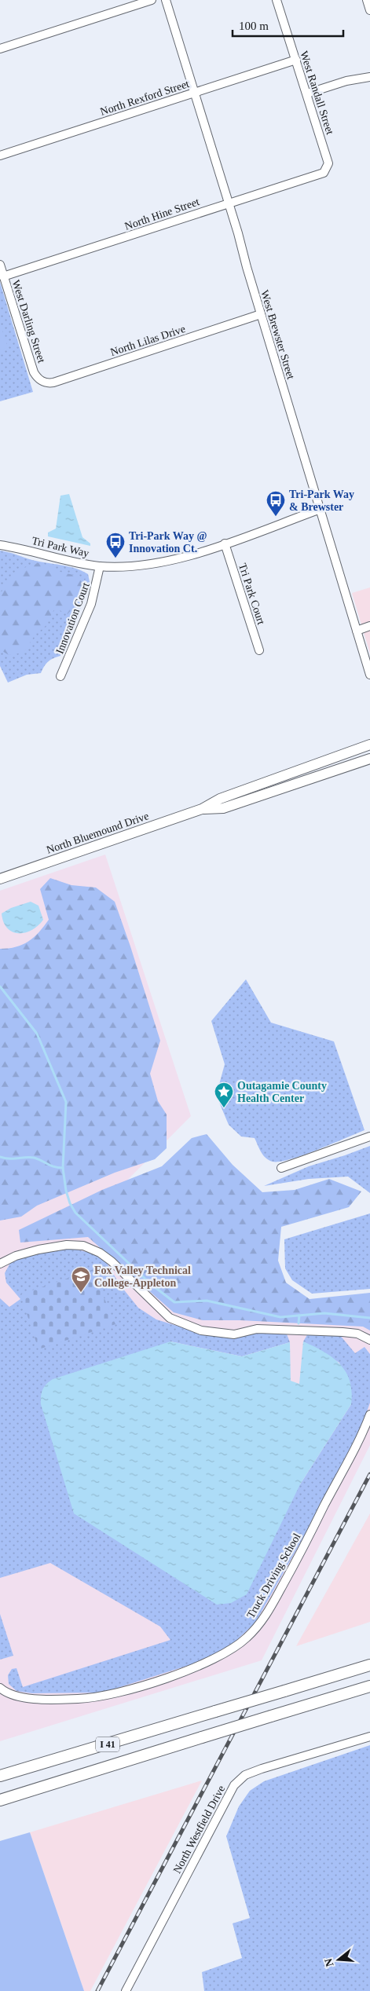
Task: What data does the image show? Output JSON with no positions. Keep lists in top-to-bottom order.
{
  "streets": {
    "highway": ["I 41"],
    "main road": ["North Bluemound Drive"],
    "street": [
      "West Randall Street",
      "North Rexford Street",
      "North Hine Street",
      "West Darling Street",
      "West Brewster Street",
      "North Lilas Drive",
      "Tri Park Way",
      "Tri Park Court",
      "Innovation Court",
      "Truck Driving School",
      "North Westfield Drive"
    ]
  },
  "crossings": [
    ["West Randall Street", "North Rexford Street"],
    ["West Randall Street", "North Hine Street"],
    ["North Rexford Street", "West Brewster Street"],
    ["North Hine Street", "West Darling Street"],
    ["North Hine Street", "West Brewster Street"],
    ["West Darling Street", "North Lilas Drive"],
    ["West Brewster Street", "North Lilas Drive"],
    ["West Brewster Street", "Tri Park Way"],
    ["Tri Park Way", "Tri Park Court"],
    ["Tri Park Way", "Innovation Court"]
  ],
  "places": {
    "bus stop": ["Tri-Park Way & Brewster", "Tri-Park Way @ Innovation Ct."],
    "place": ["Outagamie County Health Center"],
    "school or university": ["Fox Valley Technical College-Appleton"]
  },
  "scale_bar": "100 m",
  "north": "left"
}
